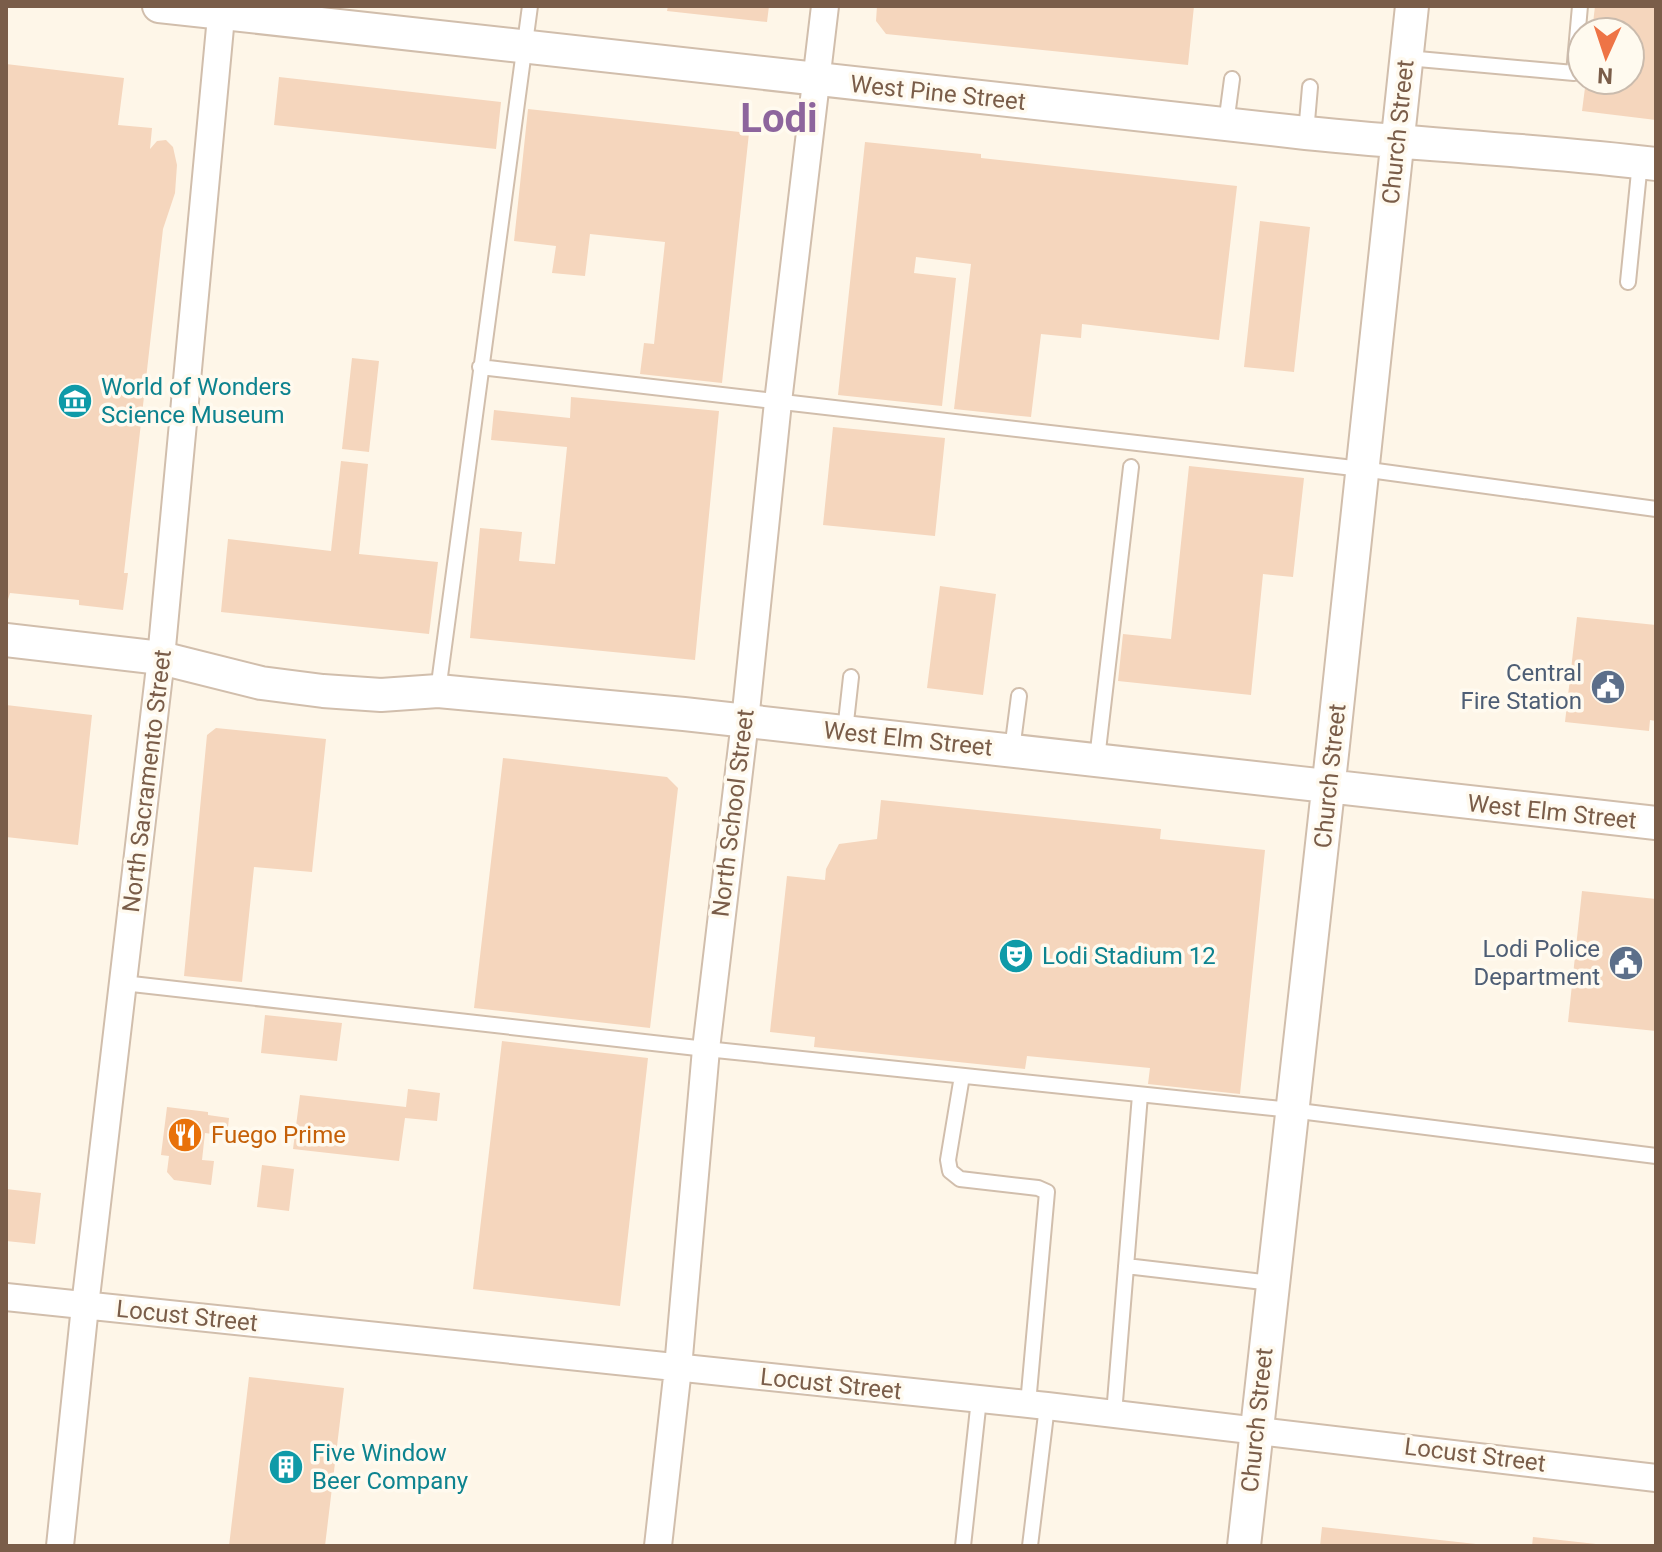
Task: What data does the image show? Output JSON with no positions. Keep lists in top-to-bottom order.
{
  "streets": {
    "street": [
      "West Pine Street",
      "Church Street",
      "West Elm Street",
      "North Sacramento Street",
      "North School Street",
      "Locust Street"
    ]
  },
  "crossings": [
    ["West Pine Street", "Church Street"],
    ["West Pine Street", "North Sacramento Street"],
    ["West Pine Street", "North School Street"],
    ["Church Street", "West Elm Street"],
    ["Church Street", "Locust Street"],
    ["West Elm Street", "North Sacramento Street"],
    ["West Elm Street", "North School Street"],
    ["North Sacramento Street", "Locust Street"],
    ["North School Street", "Locust Street"]
  ],
  "districts": ["Lodi"],
  "places": {
    "museum": ["World of Wonders Science Museum"],
    "public building": ["Central Fire Station", "Lodi Police Department"],
    "theatre": ["Lodi Stadium 12"],
    "restaurant": ["Fuego Prime"],
    "building": ["Five Window Beer Company"]
  },
  "north": "bottom"
}
